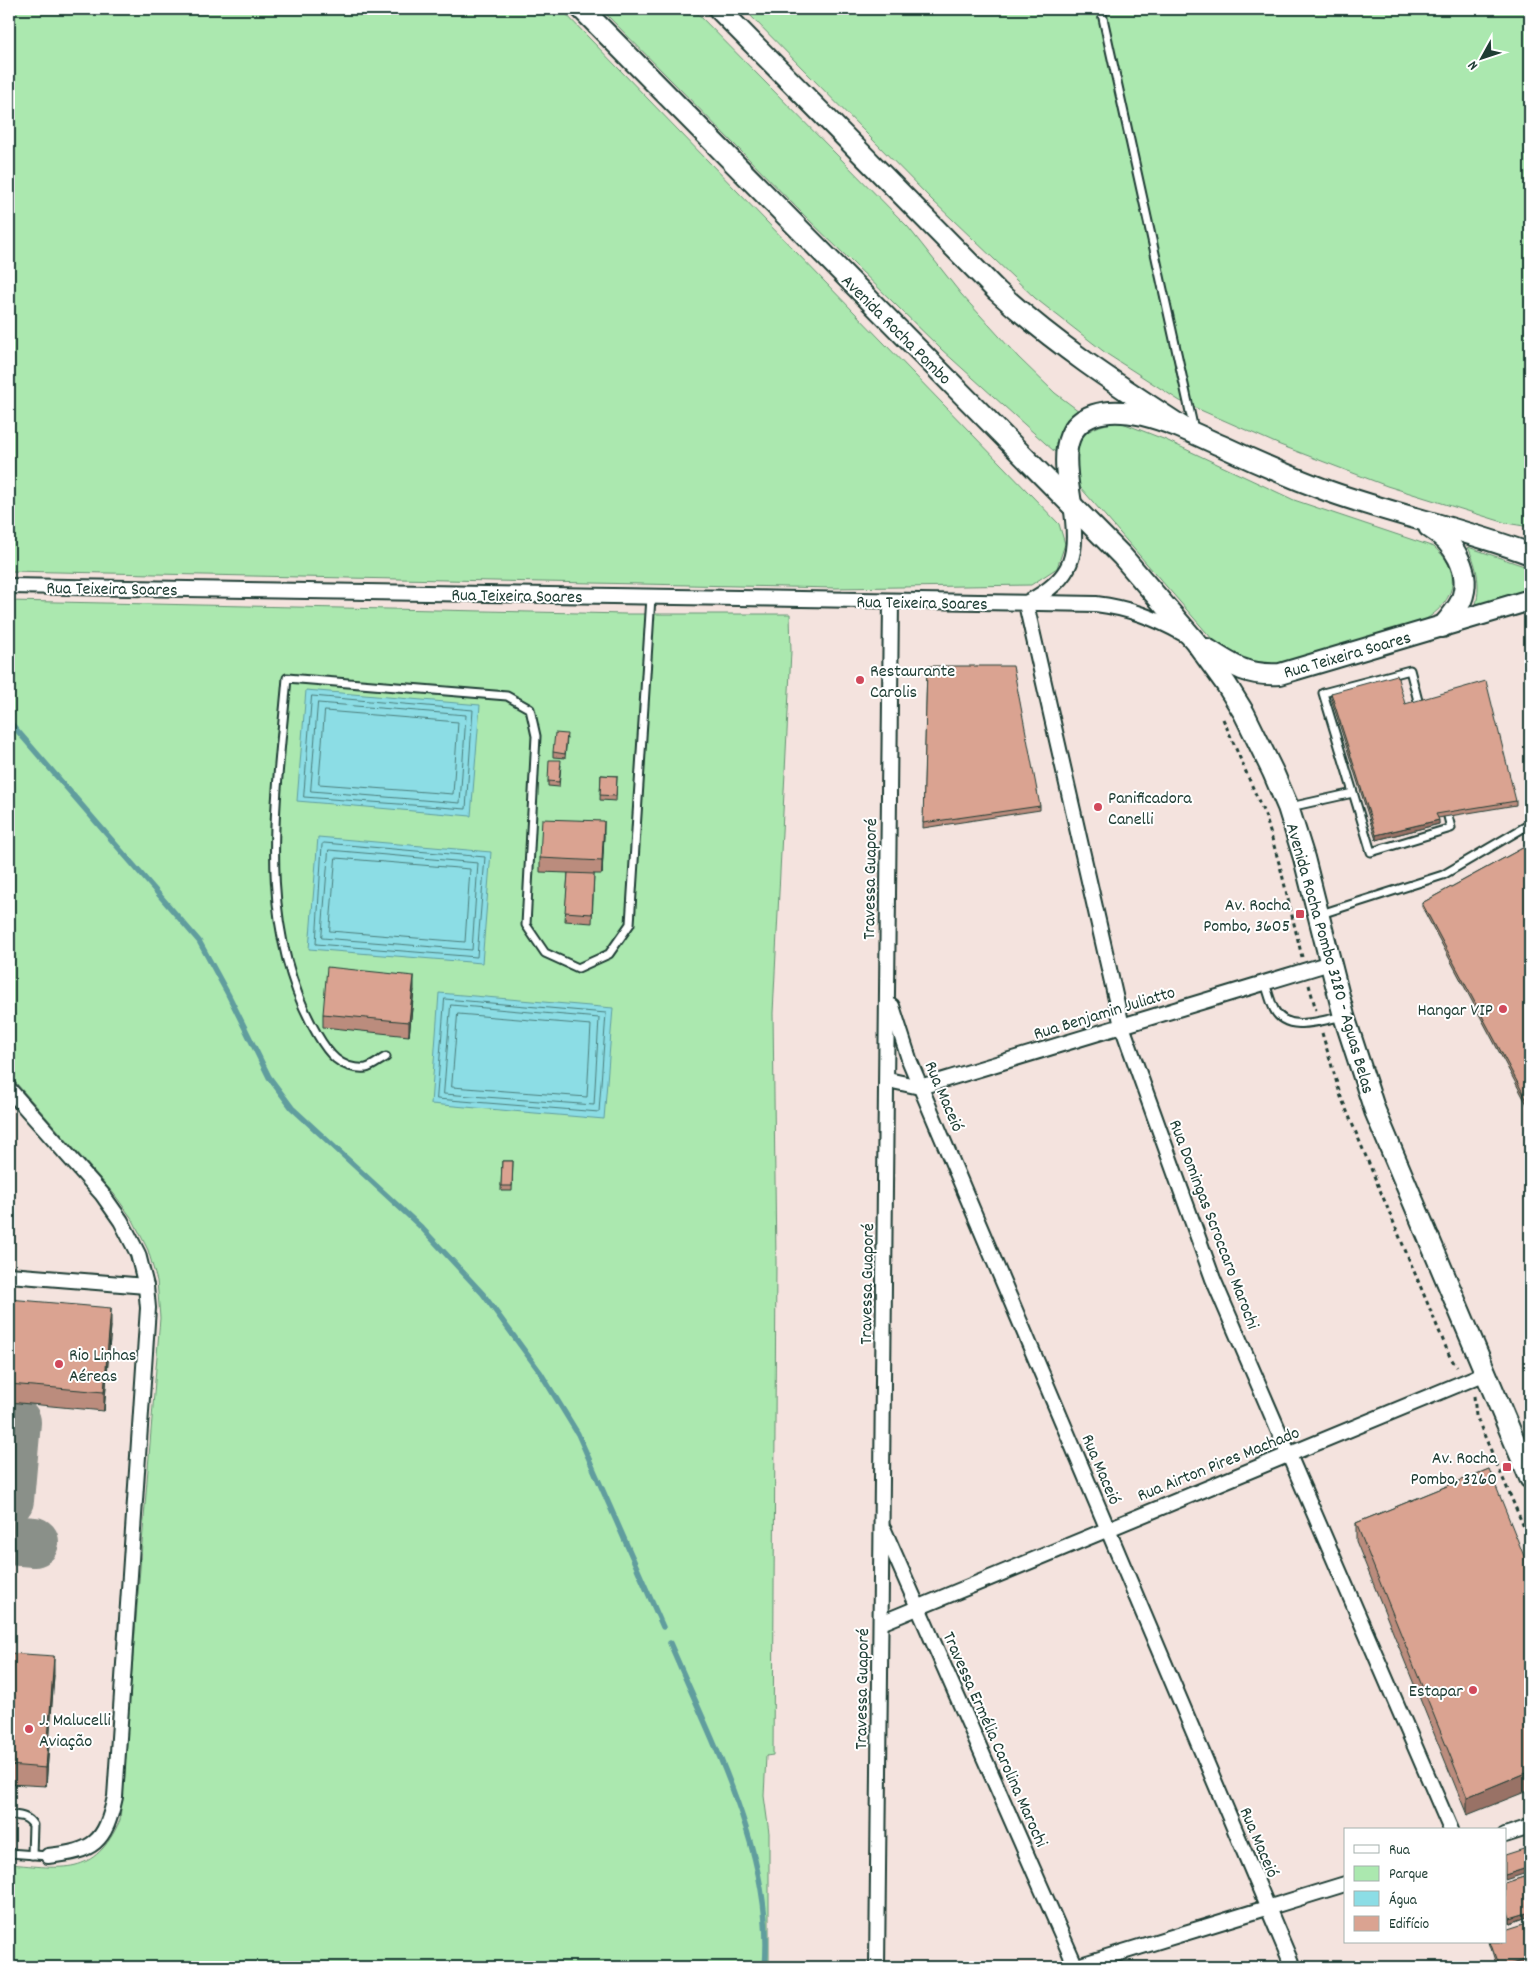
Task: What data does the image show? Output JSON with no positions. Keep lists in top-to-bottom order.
{
  "streets": {
    "main road": ["Avenida Rocha Pombo", "Rua Teixeira Soares", "Avenida Rocha Pombo 3280 - Aguas Belas"],
    "street": [
      "Travessa Guaporé",
      "Rua Benjamin Juliatto",
      "Rua Maceió",
      "Rua Domingas Scroccaro Marochi",
      "Rua Airton Pires Machado",
      "Travessa Ermélia Carolina Marochi"
    ]
  },
  "crossings": [
    ["Avenida Rocha Pombo", "Rua Teixeira Soares"],
    ["Avenida Rocha Pombo", "Avenida Rocha Pombo 3280 - Aguas Belas"],
    ["Rua Teixeira Soares", "Travessa Guaporé"],
    ["Rua Teixeira Soares", "Avenida Rocha Pombo 3280 - Aguas Belas"],
    ["Rua Teixeira Soares", "Rua Domingas Scroccaro Marochi"],
    ["Travessa Guaporé", "Rua Benjamin Juliatto"],
    ["Travessa Guaporé", "Rua Maceió"],
    ["Travessa Guaporé", "Rua Airton Pires Machado"],
    ["Travessa Guaporé", "Travessa Ermélia Carolina Marochi"],
    ["Avenida Rocha Pombo 3280 - Aguas Belas", "Rua Benjamin Juliatto"],
    ["Avenida Rocha Pombo 3280 - Aguas Belas", "Rua Airton Pires Machado"],
    ["Rua Benjamin Juliatto", "Rua Maceió"],
    ["Rua Benjamin Juliatto", "Rua Domingas Scroccaro Marochi"],
    ["Rua Maceió", "Rua Airton Pires Machado"],
    ["Rua Domingas Scroccaro Marochi", "Rua Airton Pires Machado"],
    ["Rua Airton Pires Machado", "Travessa Ermélia Carolina Marochi"]
  ],
  "places": {
    "other": [
      "Restaurante Carolis",
      "Panificadora Canelli",
      "Hangar VIP",
      "Rio Linhas Aéreas",
      "Estapar",
      "J. Malucelli Aviação"
    ],
    "transit": ["Av. Rocha Pombo, 3605", "Av. Rocha Pombo, 3260"]
  },
  "legend": [
    "Rua",
    "Parque",
    "Água",
    "Edifício"
  ],
  "north": "bottom left"
}
